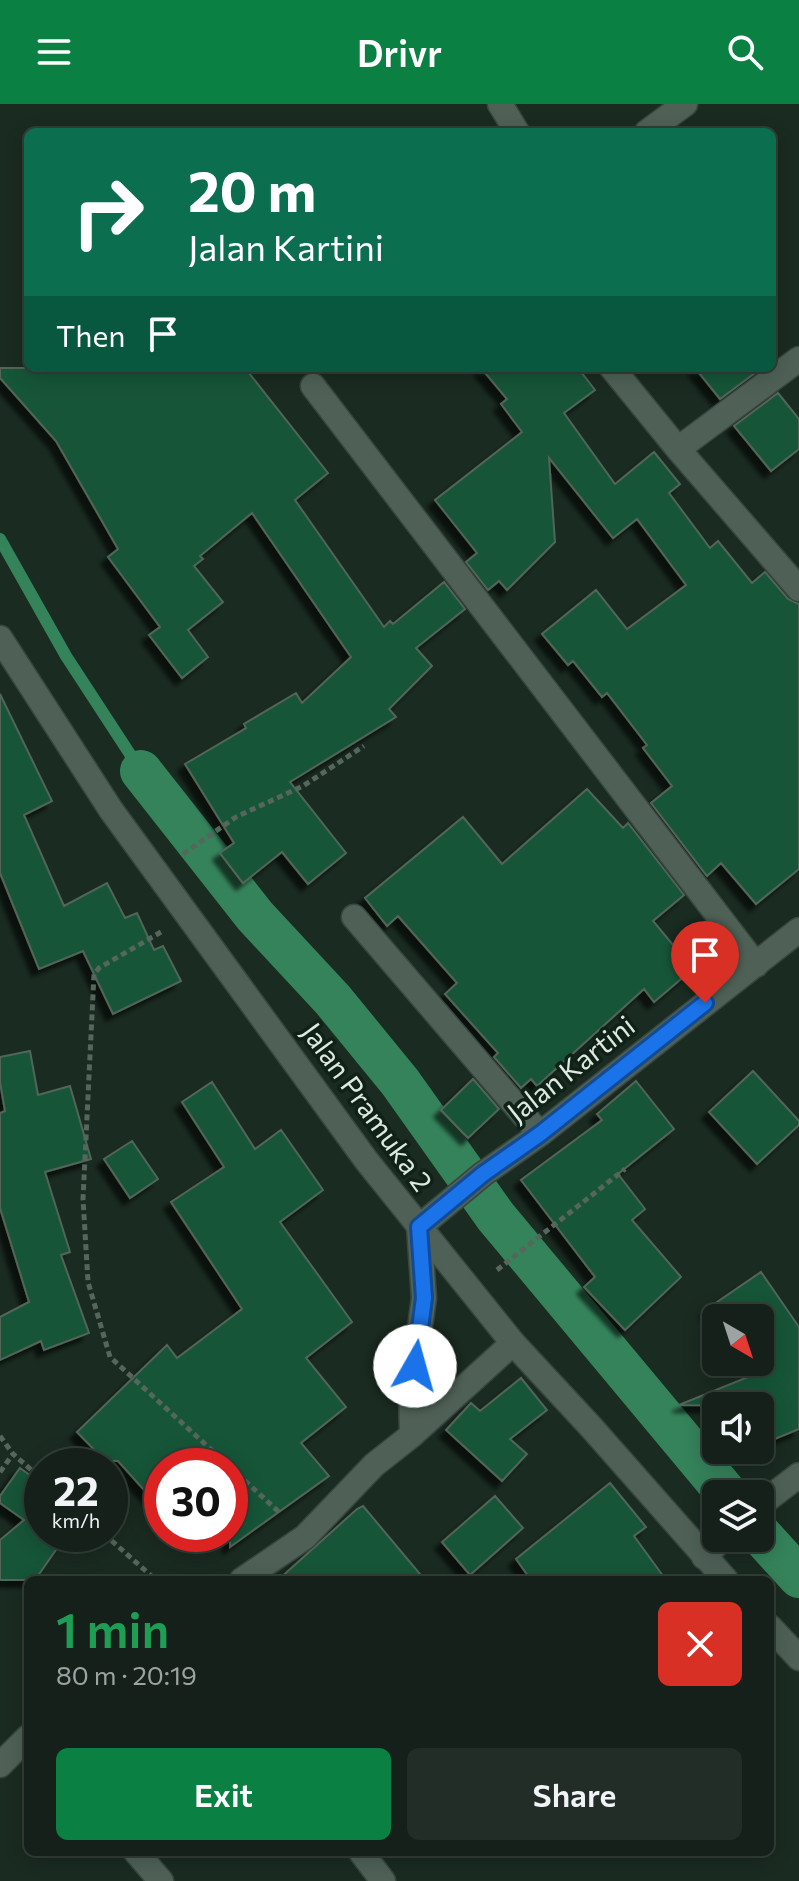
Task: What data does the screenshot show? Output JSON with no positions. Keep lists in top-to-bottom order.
{
  "streets": {
    "street": ["Jalan Kartini", "Jalan Pramuka 2"]
  },
  "crossings": [
    ["Jalan Kartini", "Jalan Pramuka 2"]
  ],
  "north": "bottom right",
  "page": {
    "header": "Drivr",
    "turn": ["20 m", "Jalan Kartini"],
    "then": "Then",
    "speed": "22 km/h",
    "limit": "30",
    "heading": ["1 min", "80 m · 20:19"],
    "buttons": ["Exit", "Share"]
  }
}
